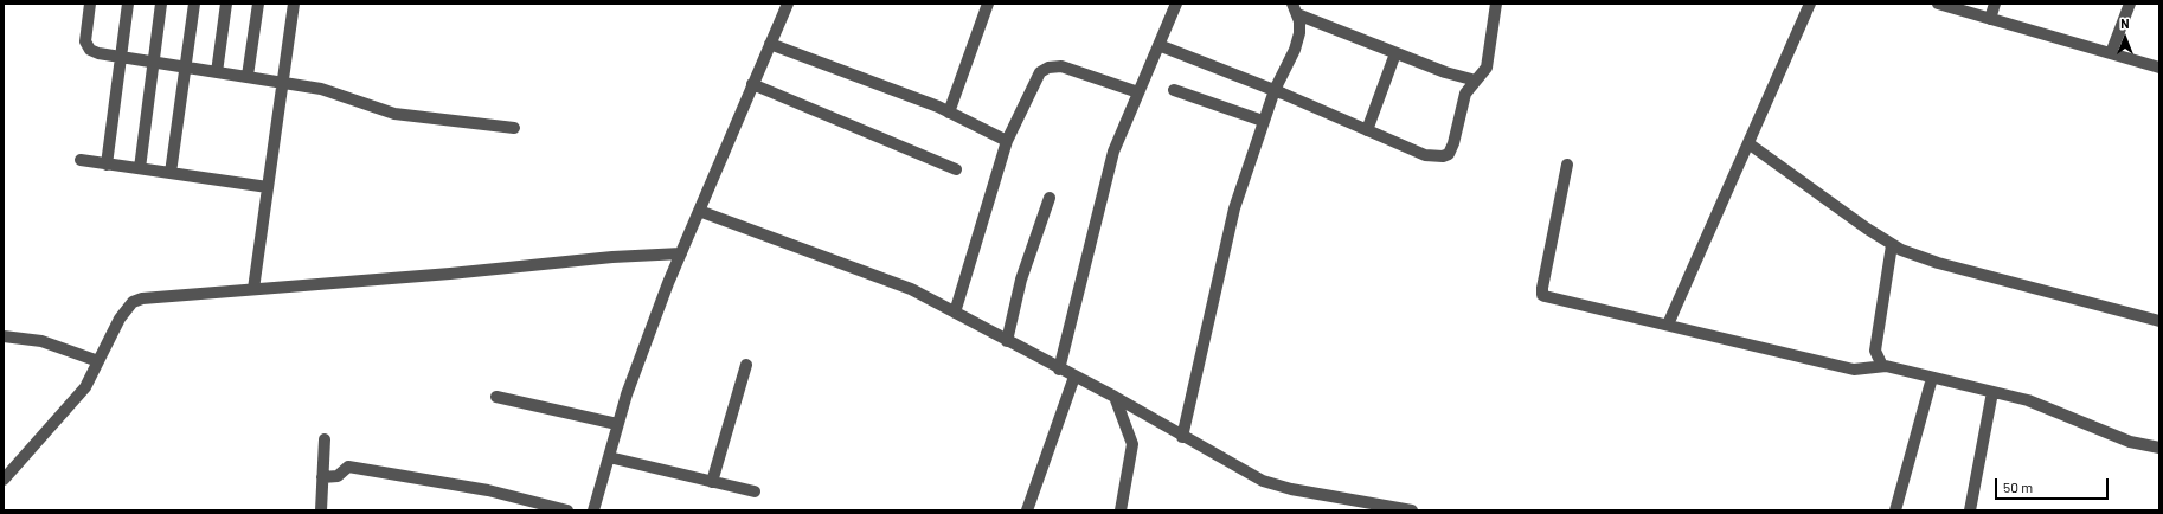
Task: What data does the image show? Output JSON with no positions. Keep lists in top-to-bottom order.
{
  "scale_bar": "50 m",
  "north": "top"
}
